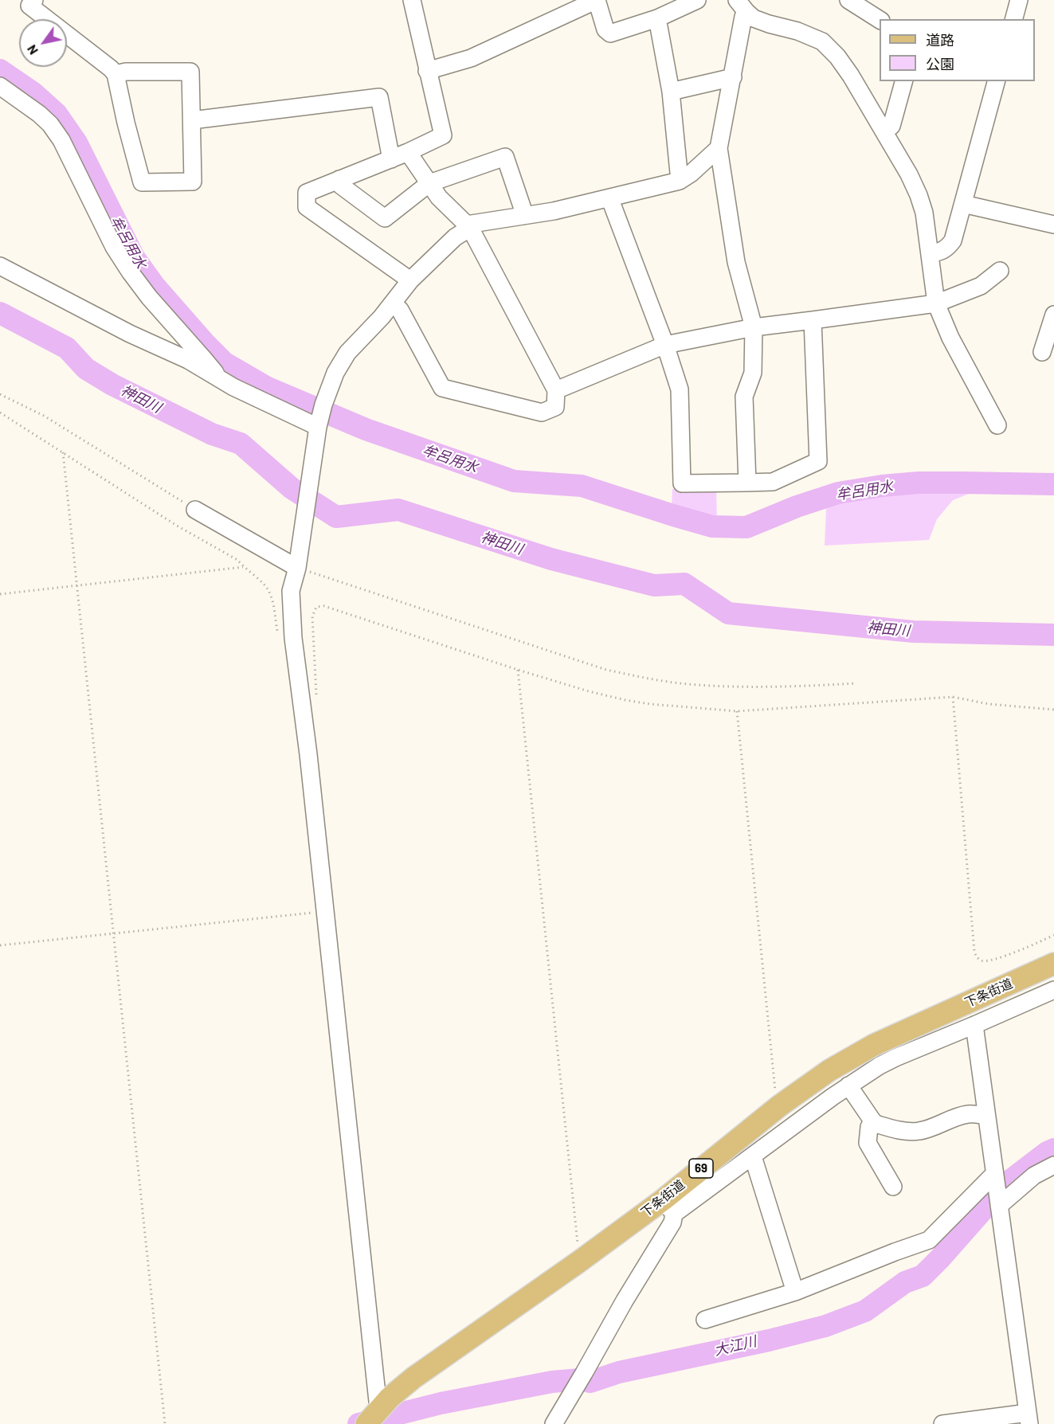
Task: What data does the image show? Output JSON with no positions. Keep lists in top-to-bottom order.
{
  "streets": {
    "main road": ["下条街道", "69"]
  },
  "water": ["牟呂用水", "神田川", "大江川"],
  "legend": ["道路", "公園"],
  "north": "bottom left"
}
